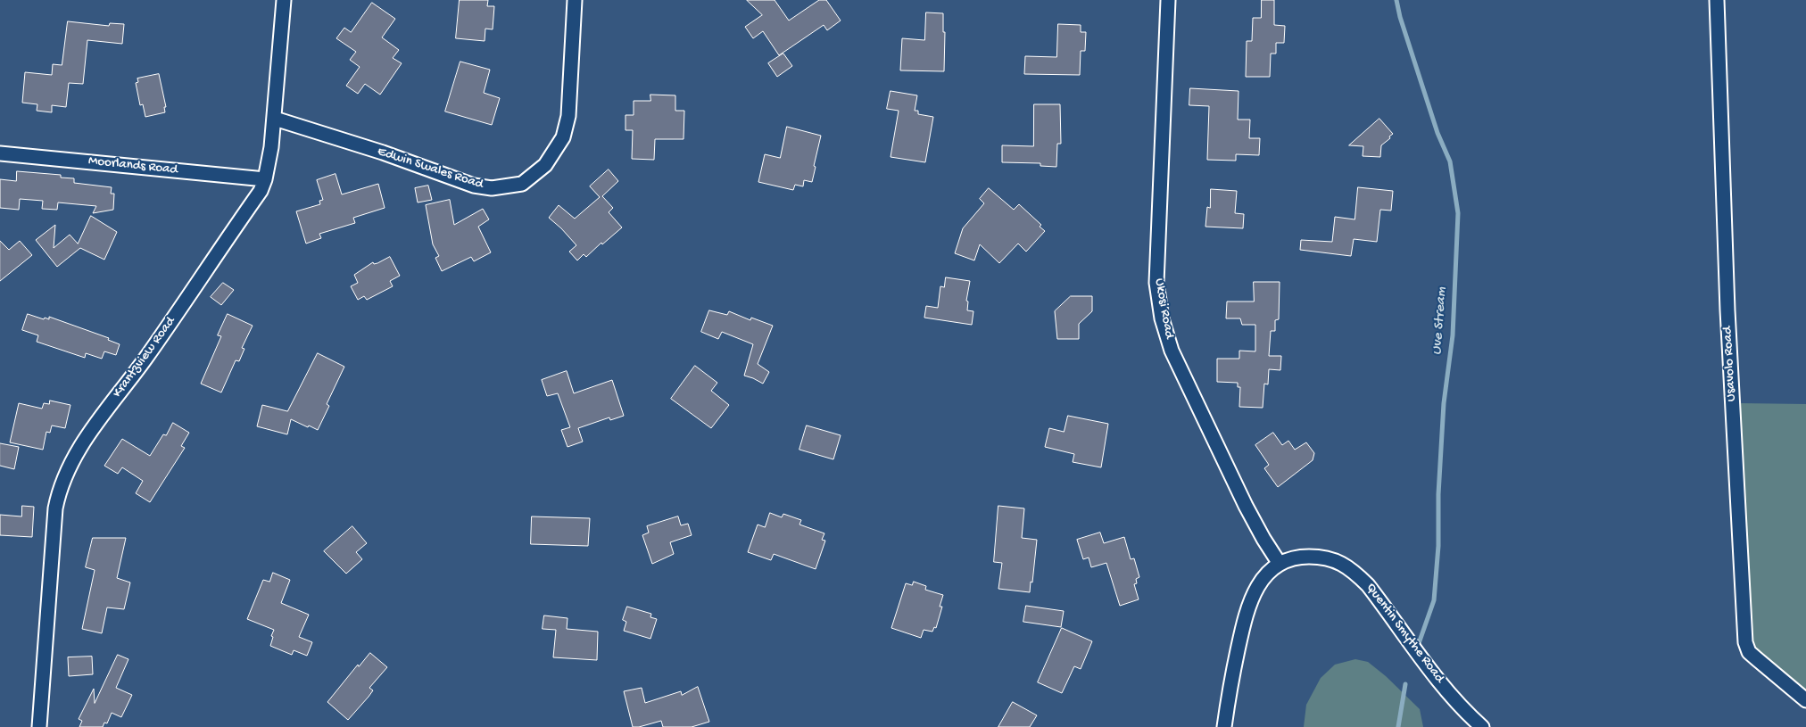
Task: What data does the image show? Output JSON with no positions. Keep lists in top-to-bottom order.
{
  "streets": {
    "street": [
      "Moorlands Road",
      "Edwin Swales Road",
      "Ukosi Road",
      "Krantzview Road",
      "Usavolo Road",
      "Quentin Smythe Road"
    ]
  },
  "crossings": [
    ["Moorlands Road", "Krantzview Road"],
    ["Edwin Swales Road", "Krantzview Road"],
    ["Ukosi Road", "Quentin Smythe Road"]
  ],
  "water": ["Uve Stream"]
}
